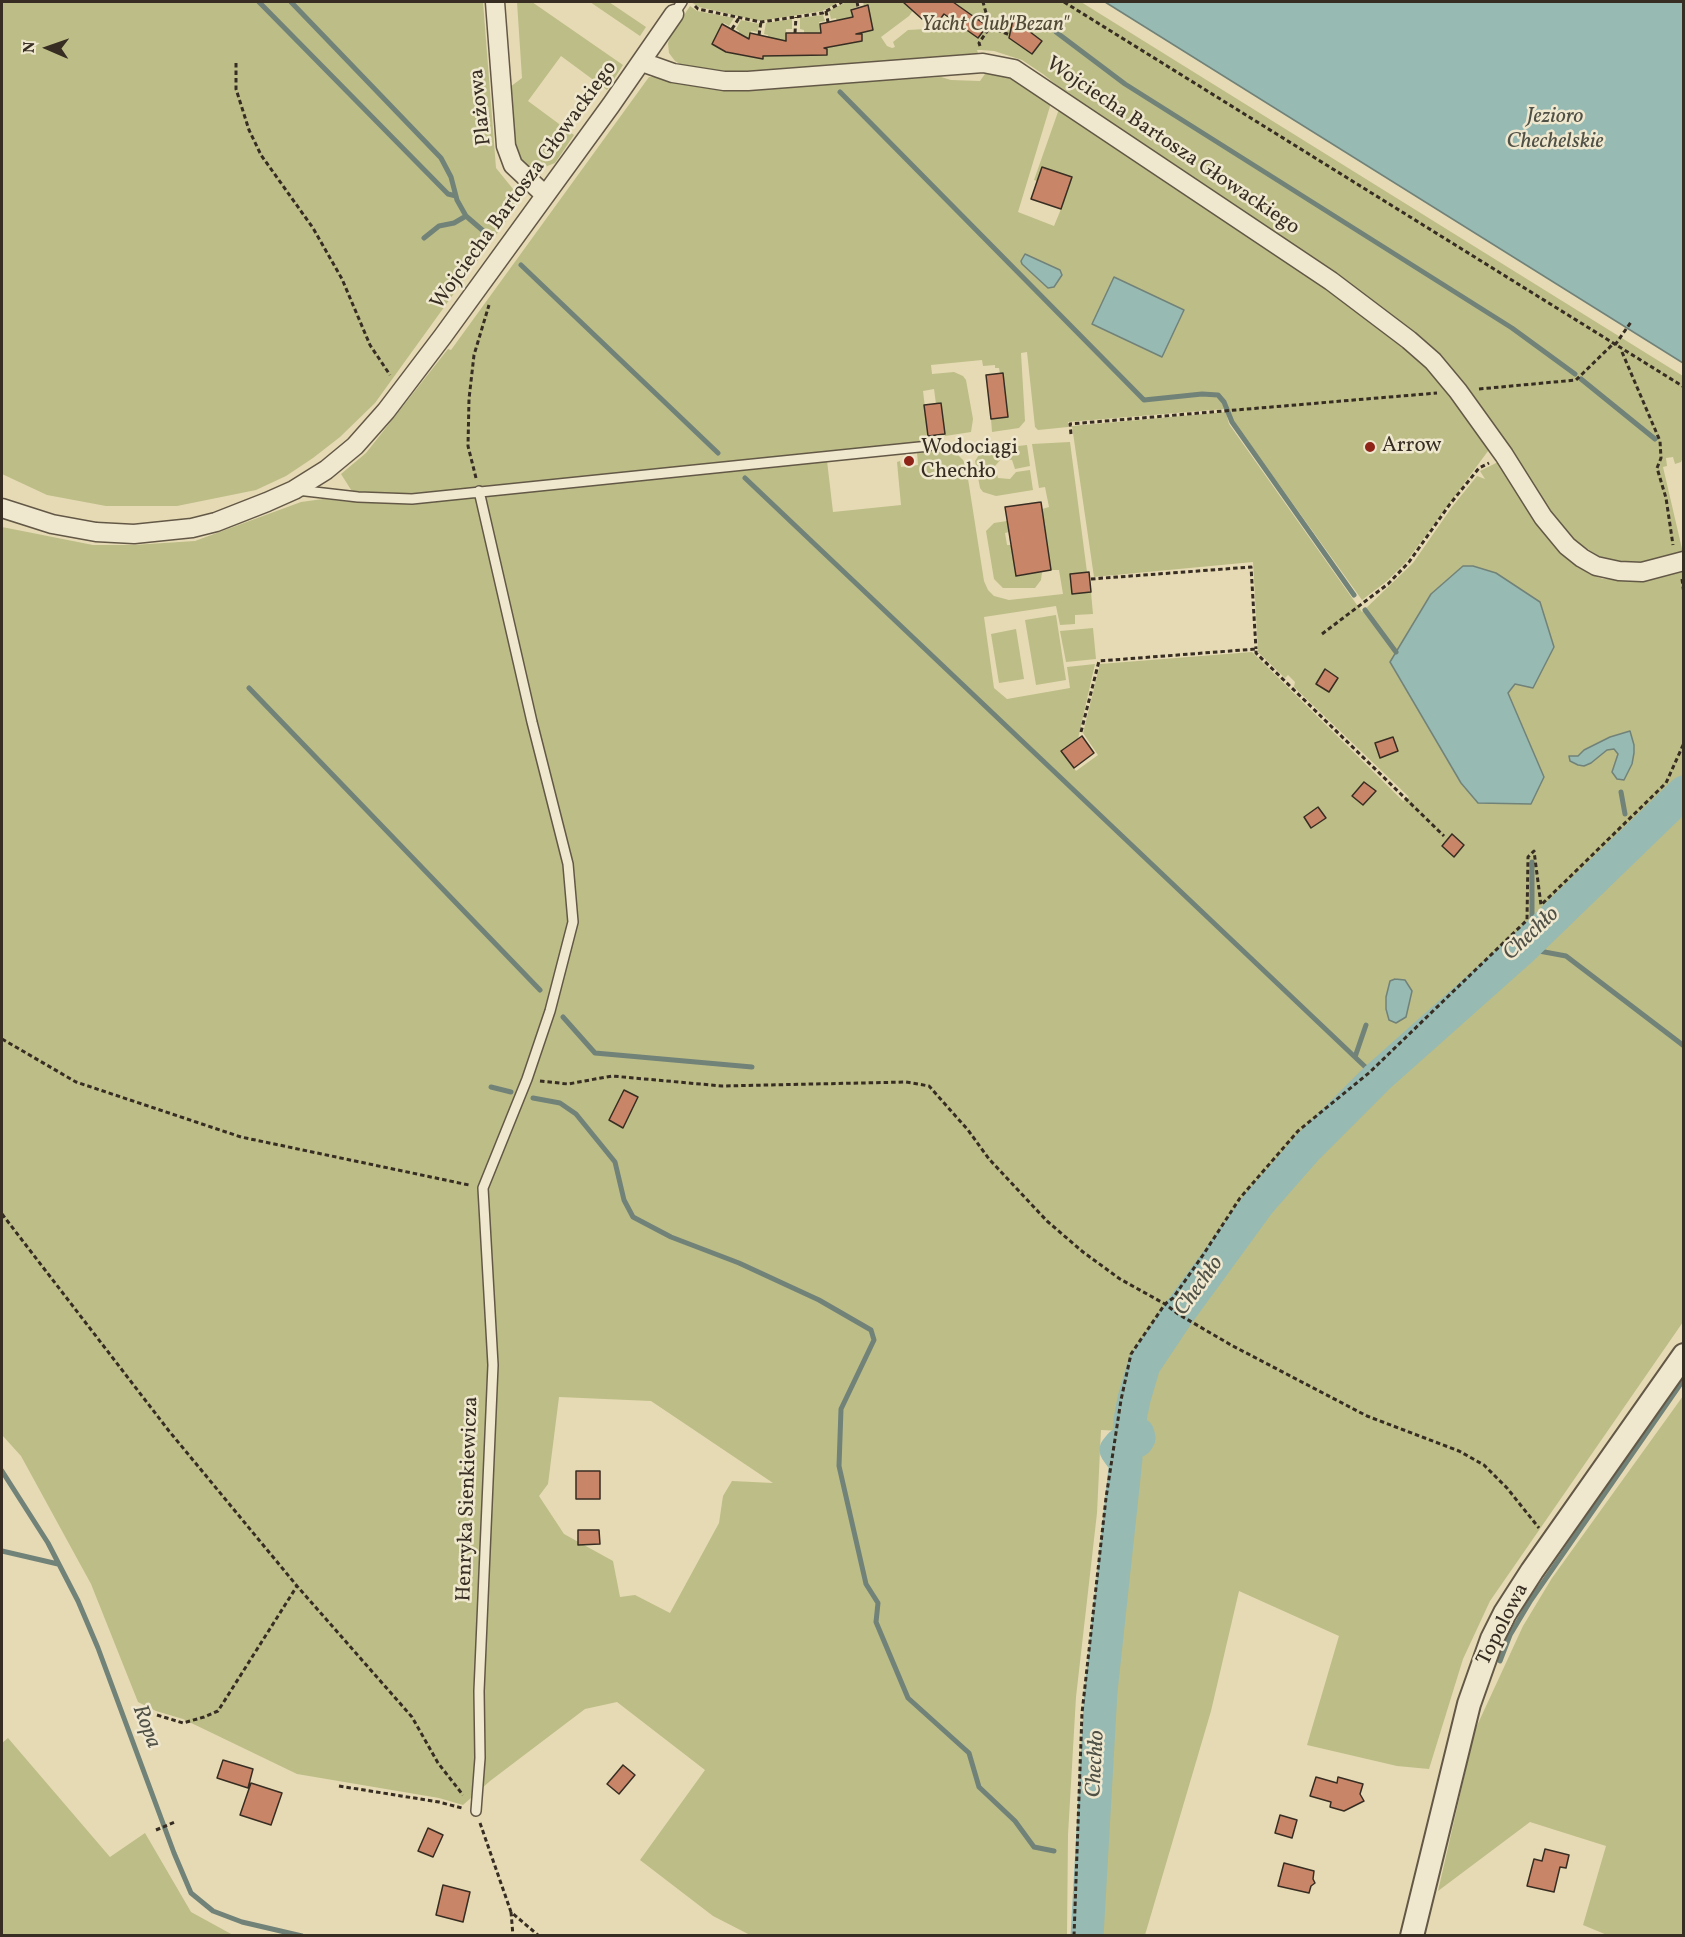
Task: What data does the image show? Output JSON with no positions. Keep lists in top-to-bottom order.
{
  "streets": {
    "street": ["Plażowa", "Wojciecha Bartosza Głowackiego", "Topolowa"],
    "lane": ["Henryka Sienkiewicza"]
  },
  "crossings": [
    ["Plażowa", "Wojciecha Bartosza Głowackiego"]
  ],
  "water": ["Jezioro Chechelskie", "Chechło", "Ropa"],
  "parks": ["Yacht Club\"Bezan\""],
  "places": ["Arrow", "Wodociągi Chechło"],
  "north": "left"
}
